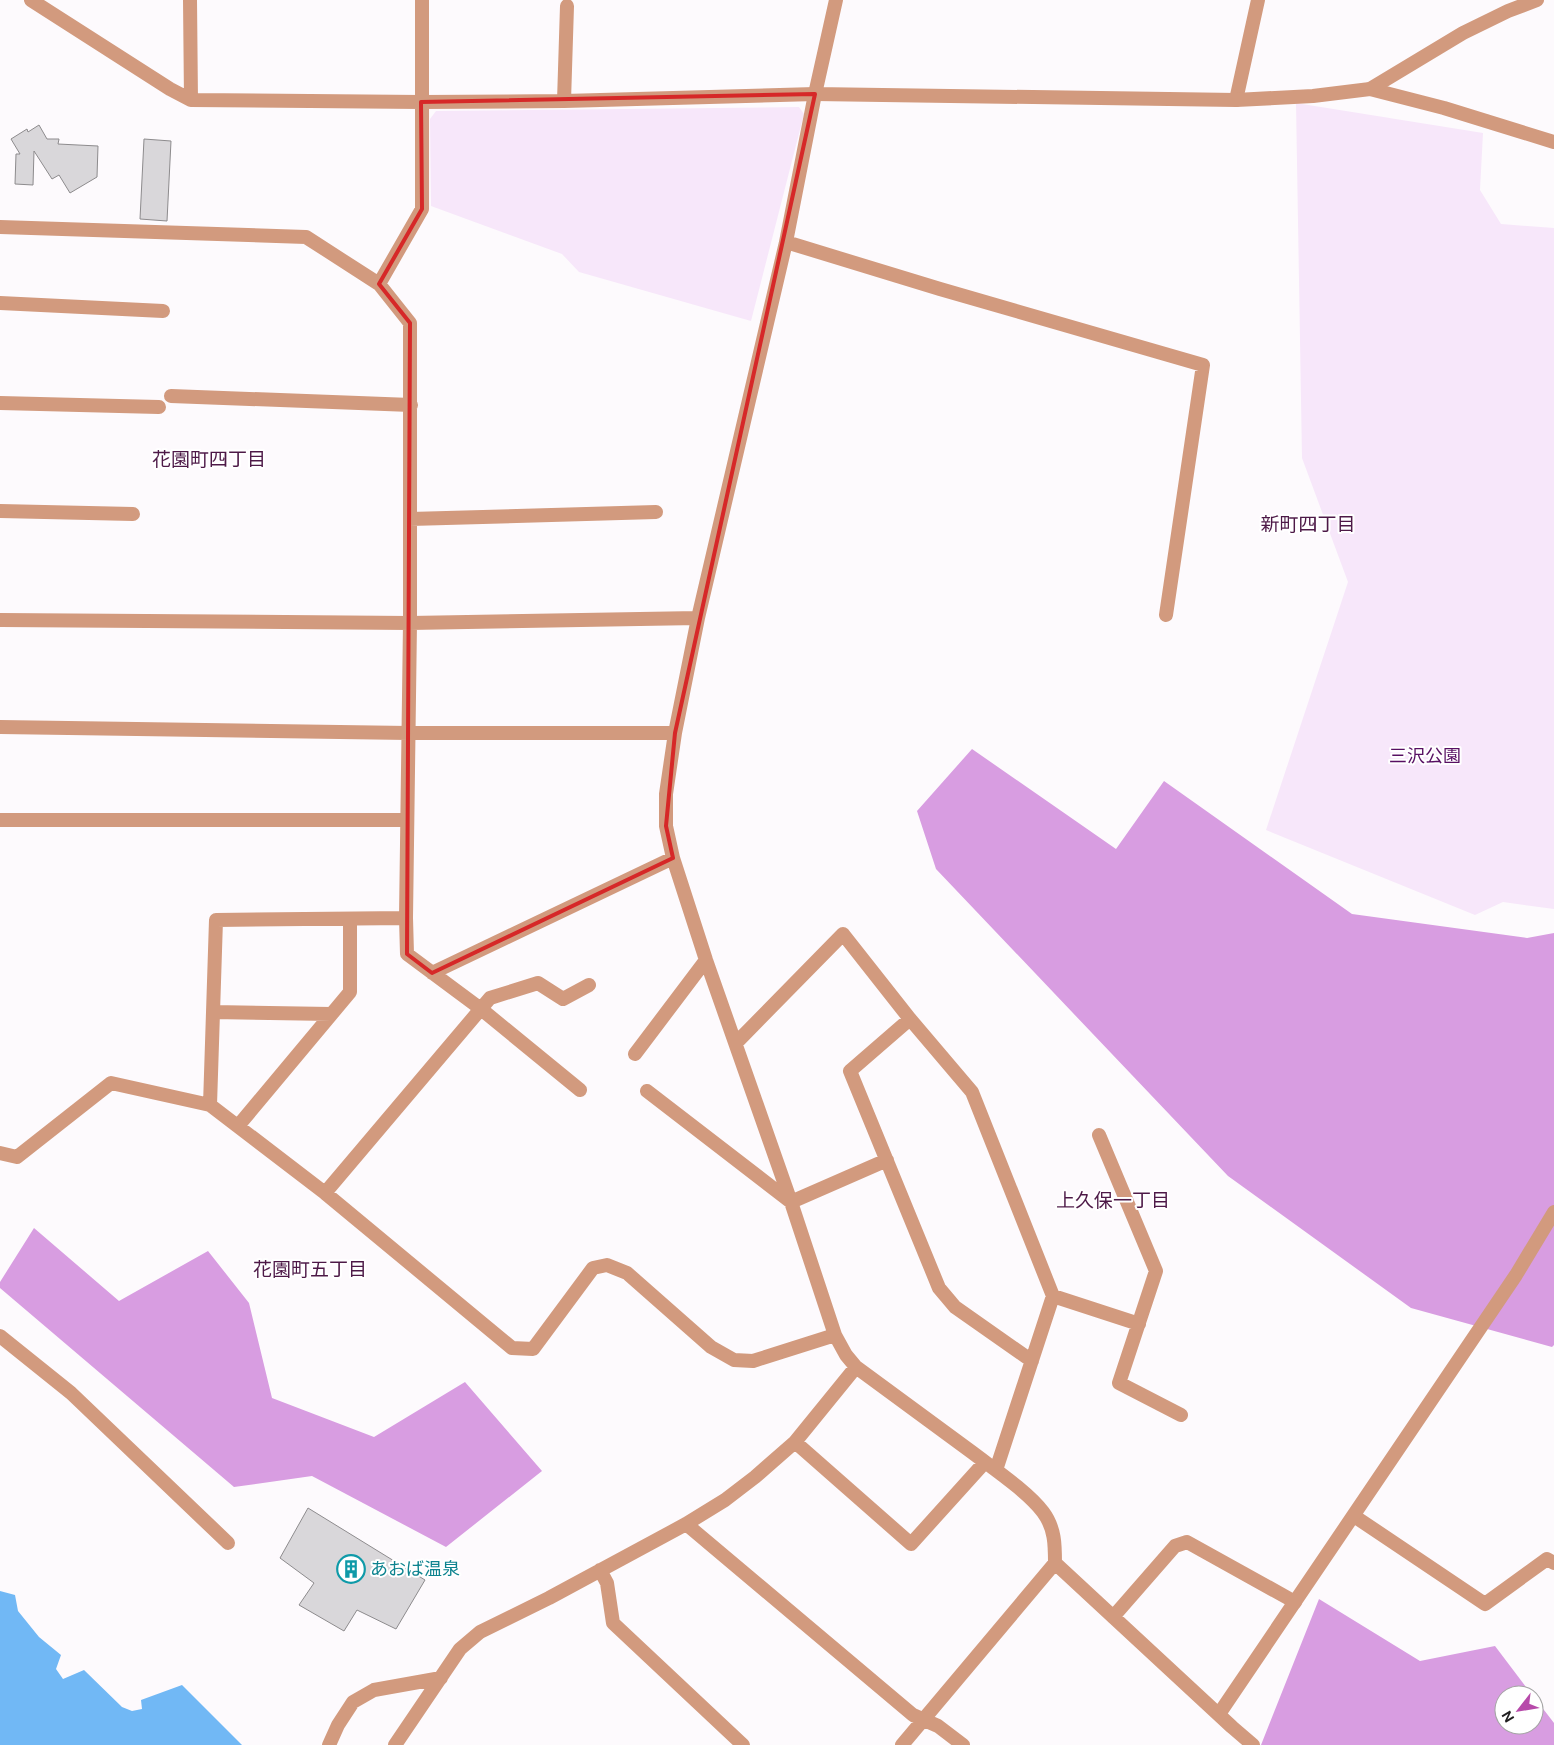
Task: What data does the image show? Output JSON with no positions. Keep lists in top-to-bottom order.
{
  "districts": [
    "花園町四丁目",
    "新町四丁目",
    "上久保一丁目",
    "花園町五丁目"
  ],
  "parks": ["三沢公園"],
  "places": {
    "building": ["あおば温泉"]
  },
  "north": "bottom left"
}
